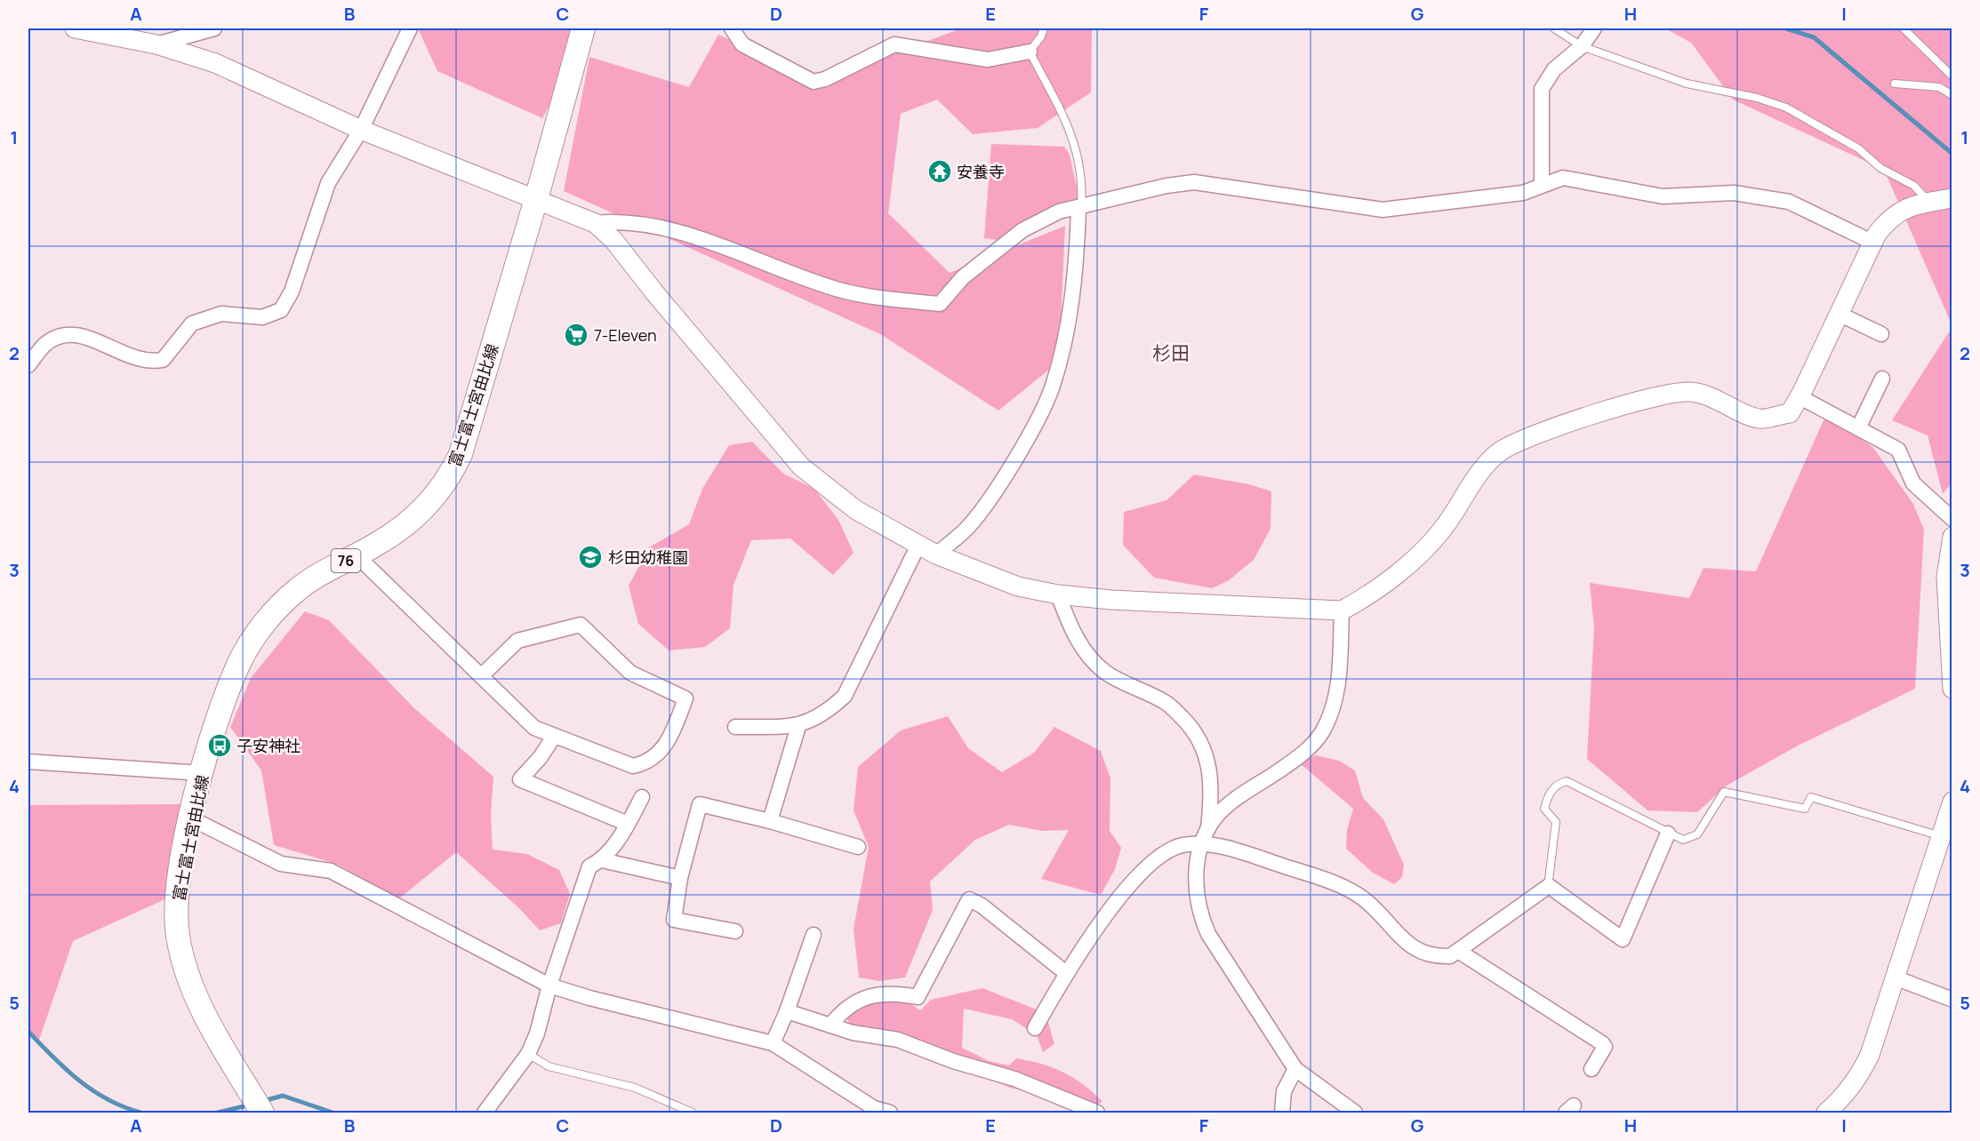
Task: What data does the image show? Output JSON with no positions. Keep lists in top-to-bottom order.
{
  "streets": {
    "main road": ["富士富士宮由比線", "76"]
  },
  "districts": ["杉田"],
  "places": {
    "temple": ["安養寺"],
    "supermarket": ["7-Eleven"],
    "school or university": ["杉田幼稚園"],
    "bus stop": ["子安神社"]
  },
  "grid": {
    "columns": [
      "A",
      "B",
      "C",
      "D",
      "E",
      "F",
      "G",
      "H",
      "I"
    ],
    "rows": [
      "1",
      "2",
      "3",
      "4",
      "5"
    ]
  }
}
